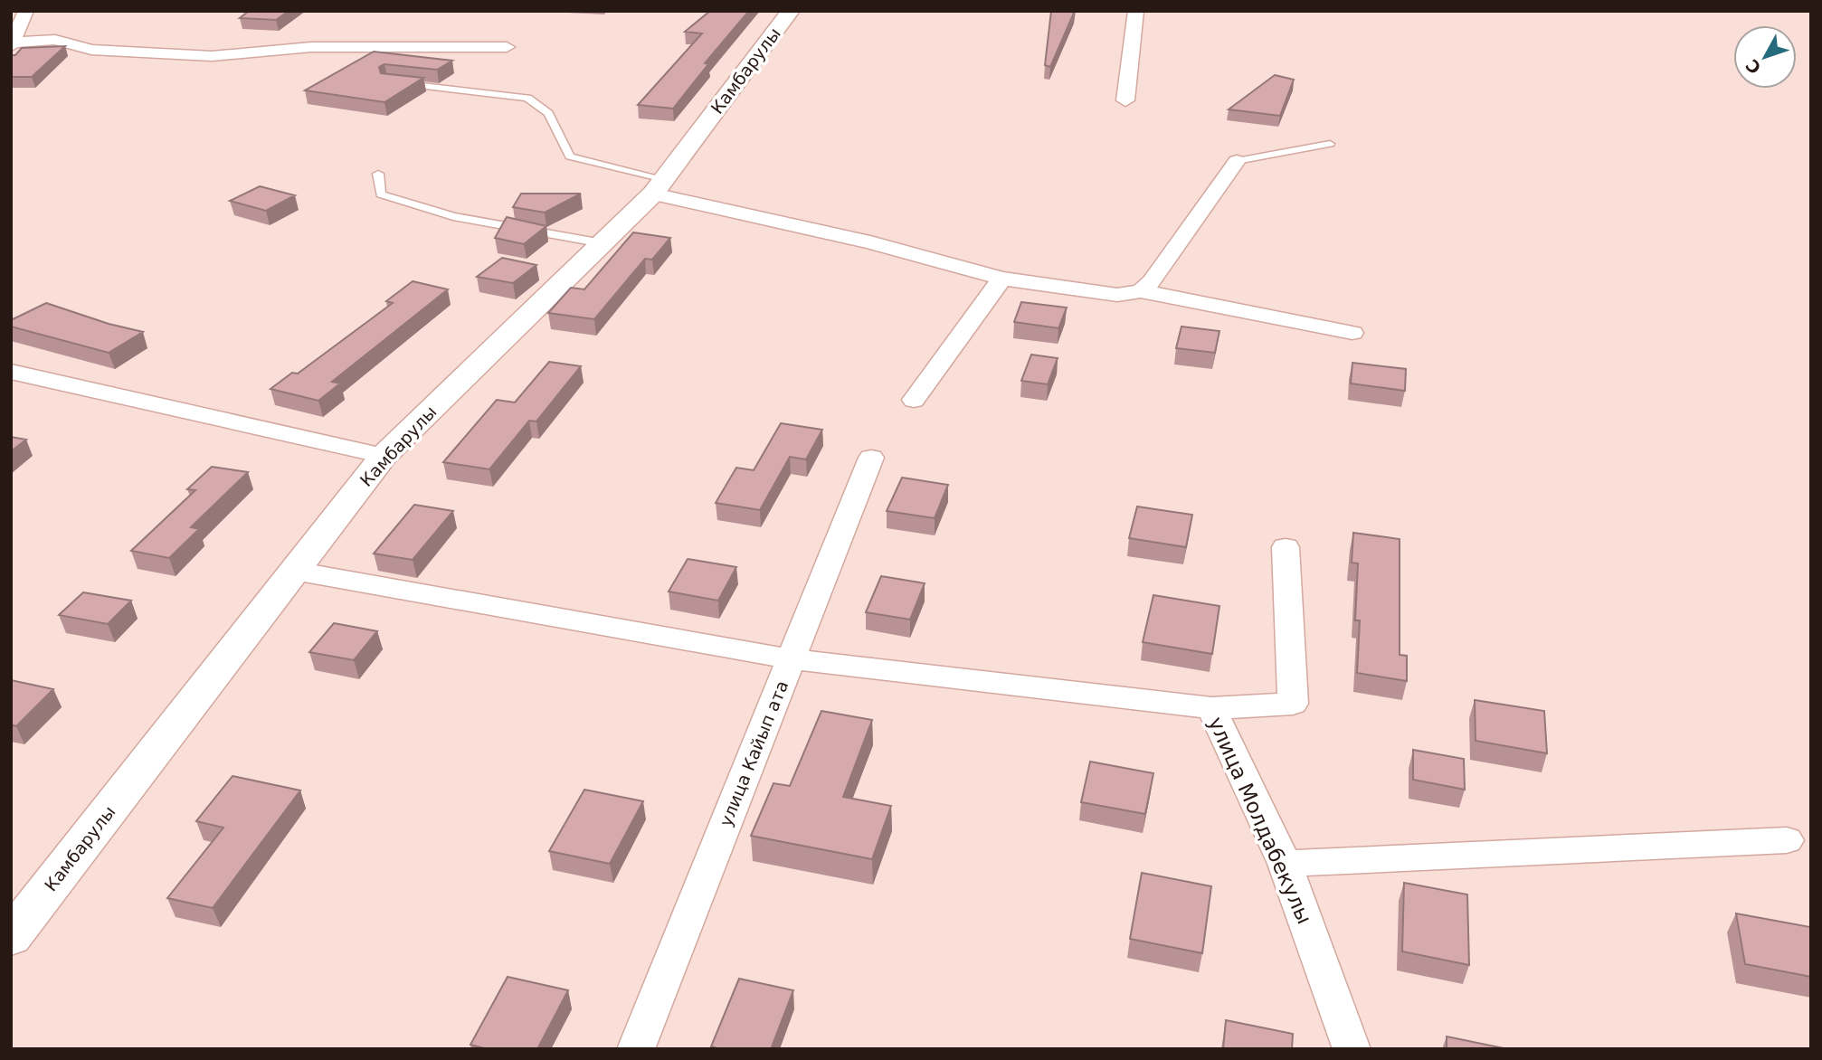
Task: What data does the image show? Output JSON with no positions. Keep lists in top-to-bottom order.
{
  "streets": {
    "street": ["Камбарулы", "улица Кайып ата", "улица Молдабекулы"]
  },
  "north": "bottom left"
}
